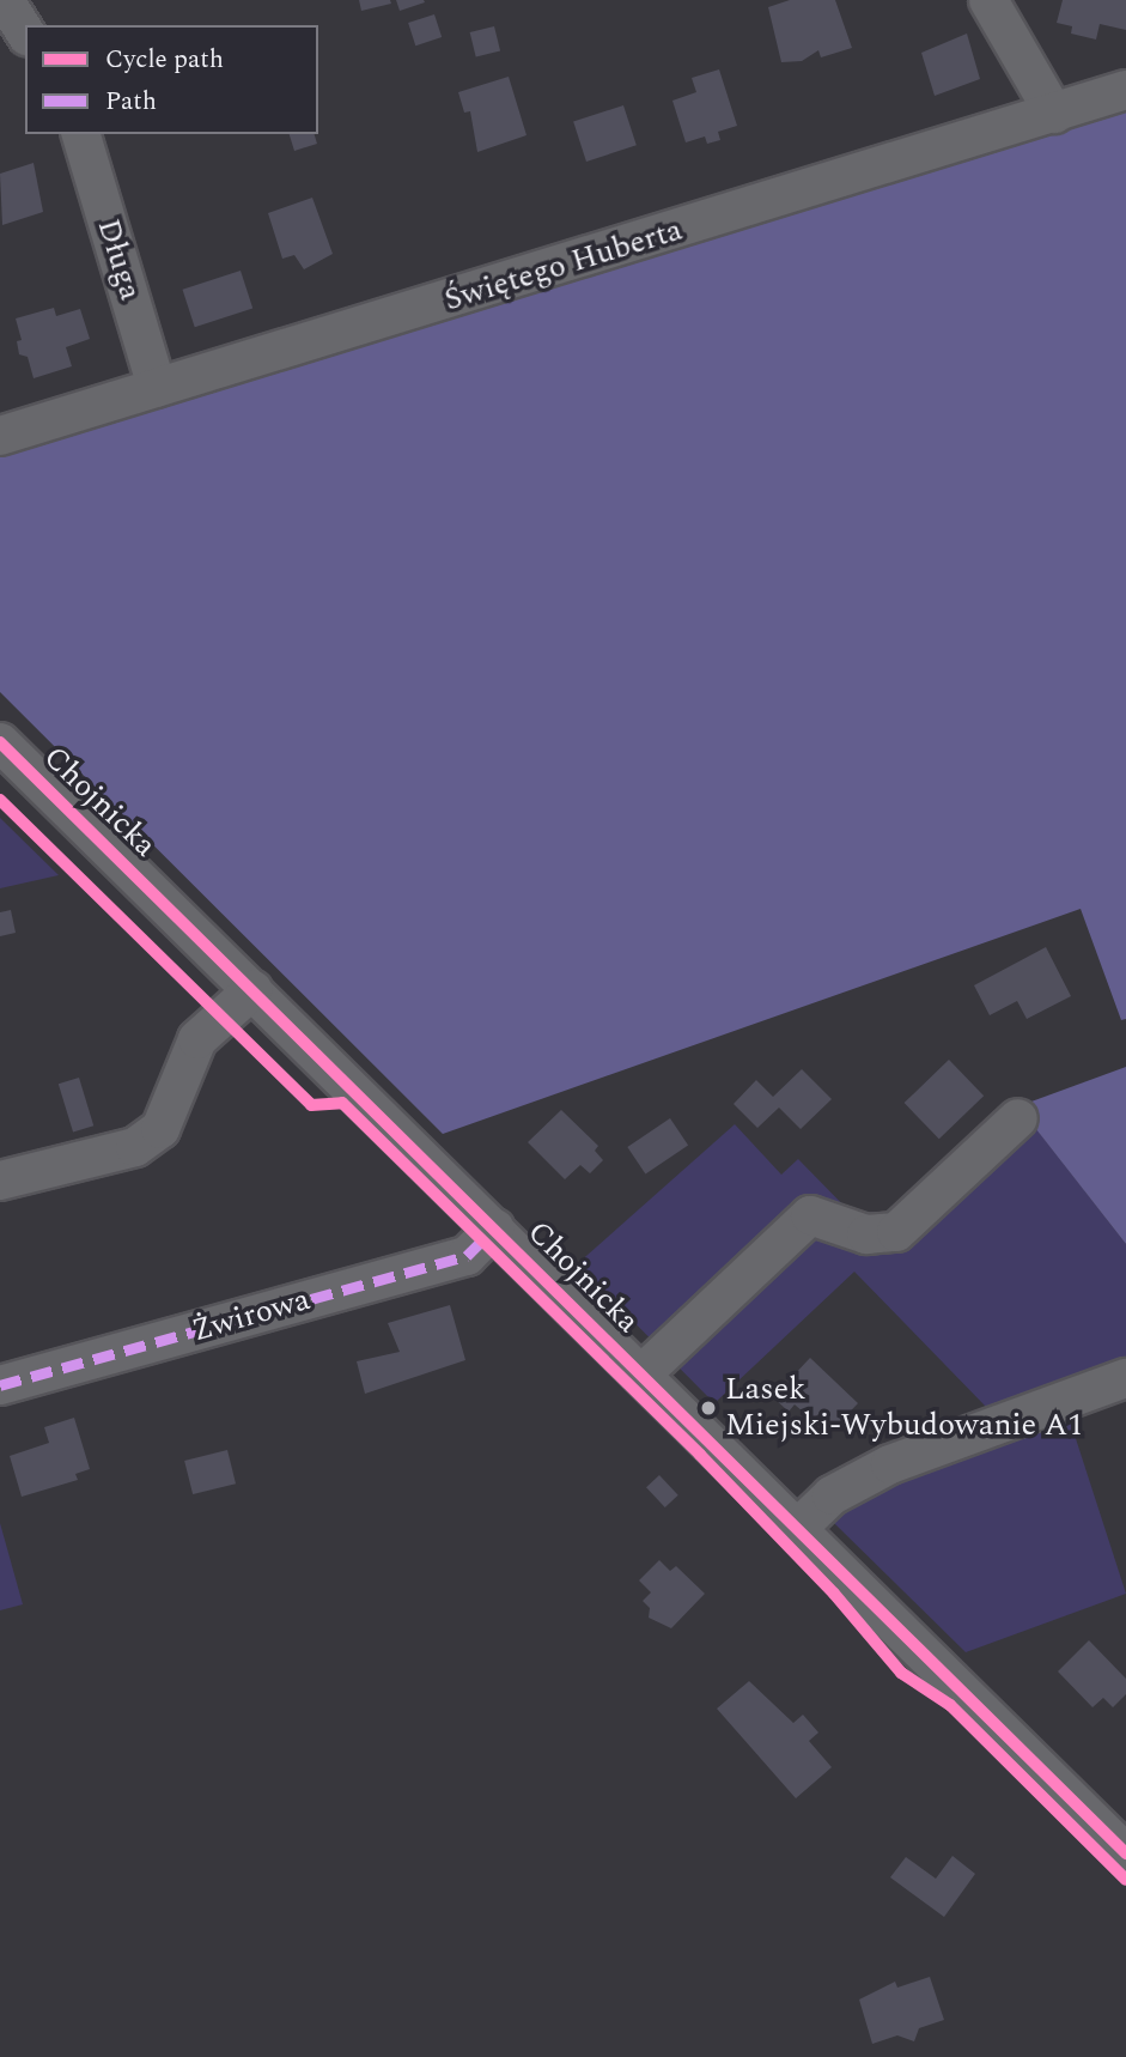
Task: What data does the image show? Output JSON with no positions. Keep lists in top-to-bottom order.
{
  "streets": {
    "street": [
      "Długa",
      "Świętego Huberta",
      "Chojnicka",
      "Żwirowa"
    ]
  },
  "crossings": [
    ["Długa", "Świętego Huberta"],
    ["Chojnicka", "Żwirowa"]
  ],
  "places": ["Lasek Miejski-Wybudowanie A1"],
  "legend": ["Cycle path", "Path"]
}
